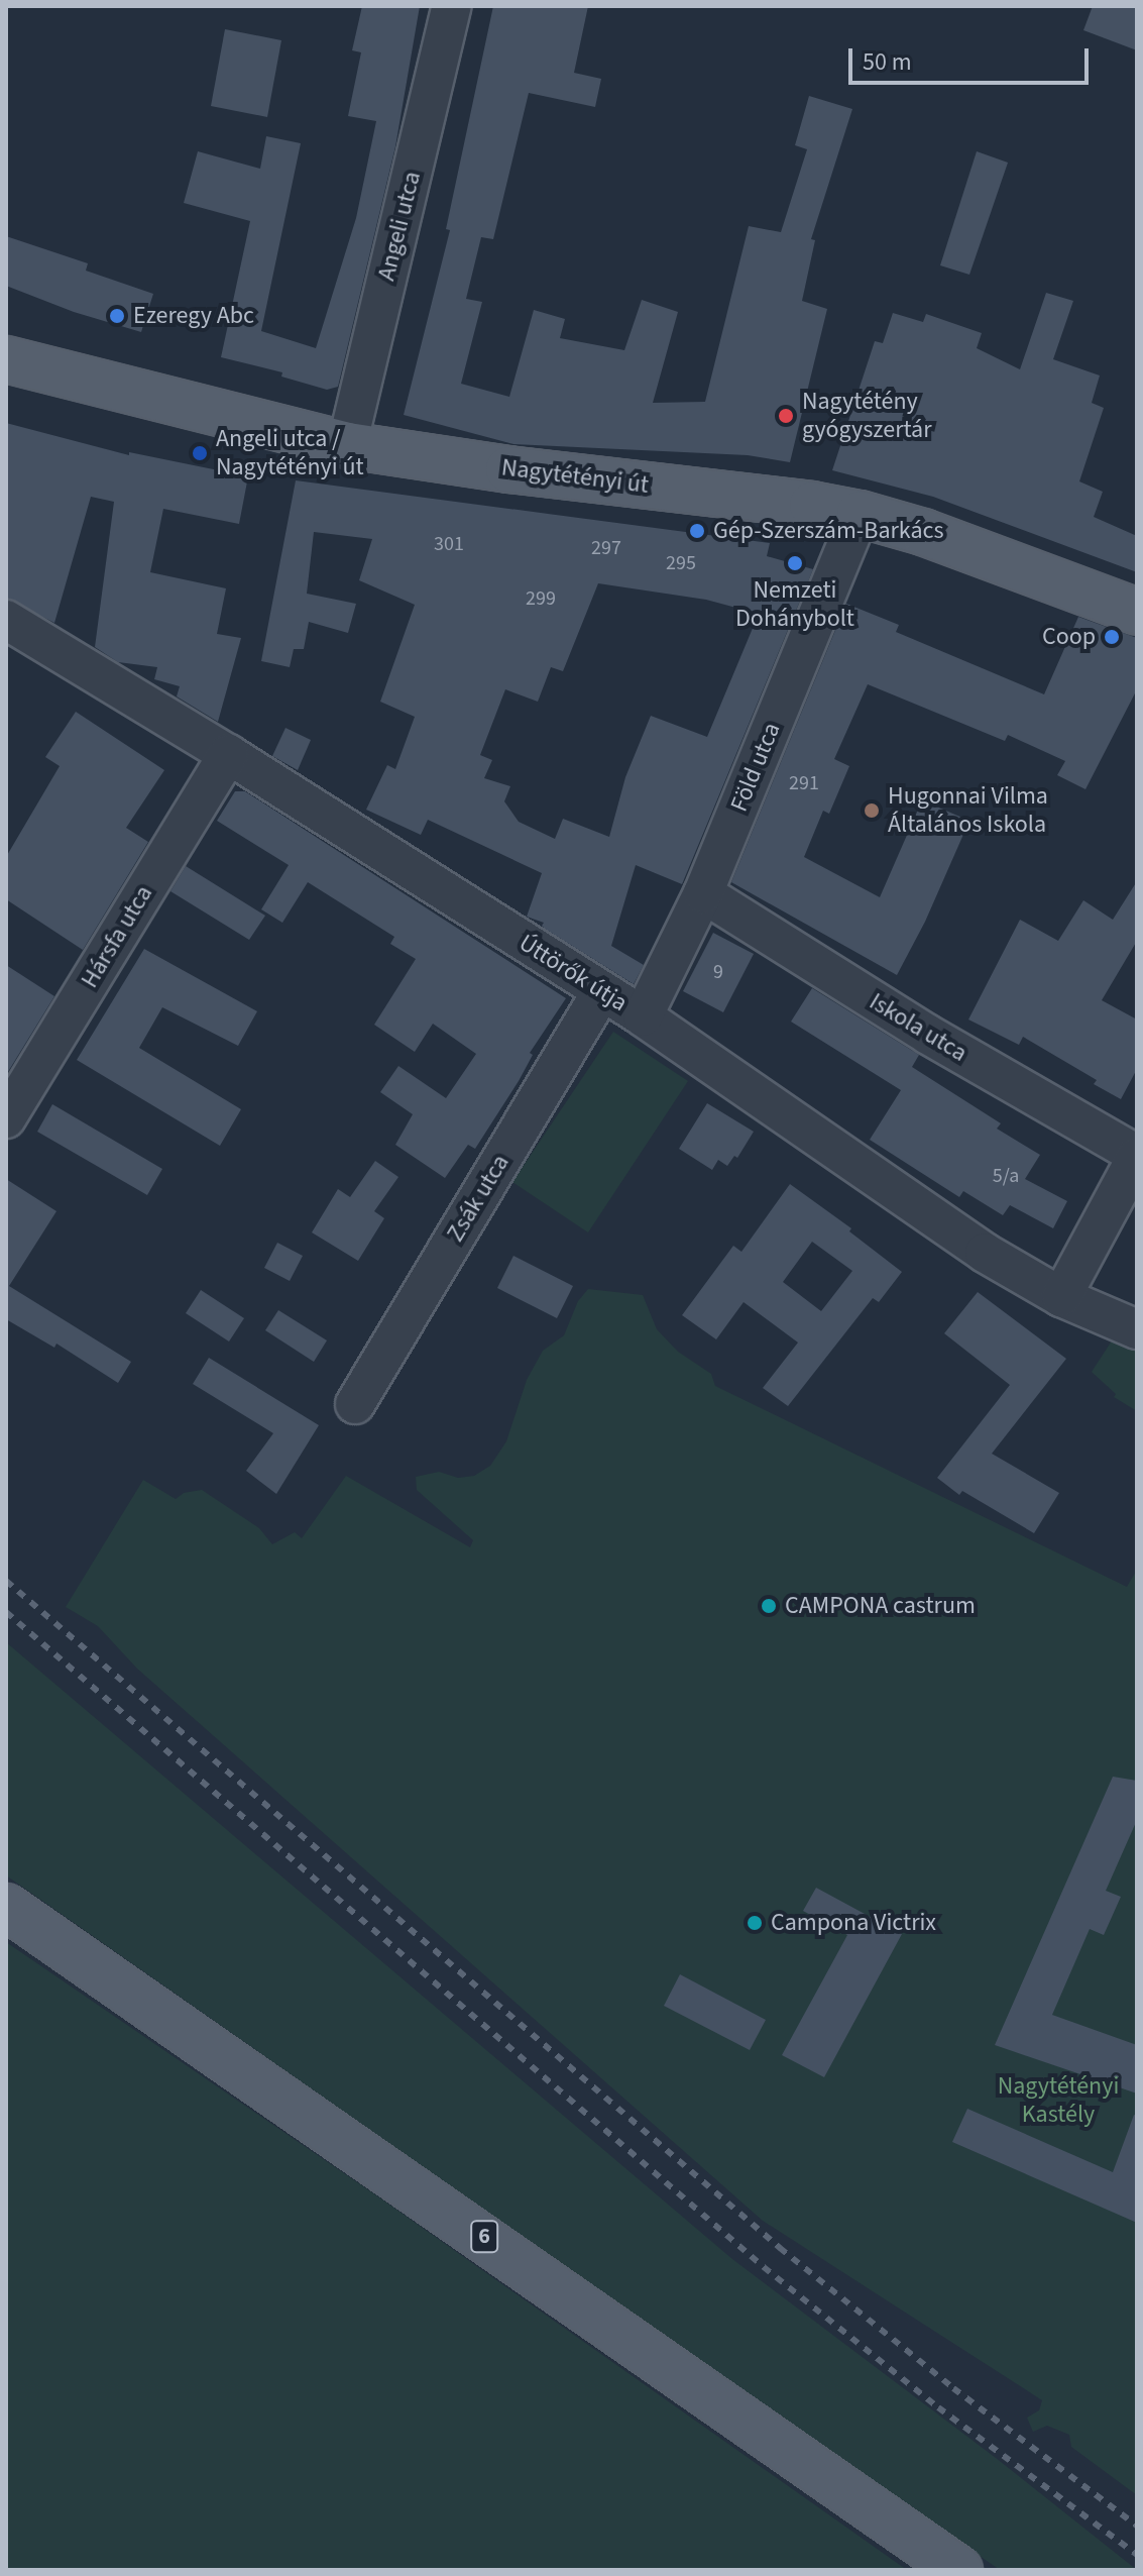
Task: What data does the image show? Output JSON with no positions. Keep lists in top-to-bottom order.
{
  "streets": {
    "main road": ["Nagytétényi út", "6"],
    "street": [
      "Angeli utca",
      "Föld utca",
      "Hársfa utca",
      "Úttörők útja",
      "Iskola utca",
      "Zsák utca"
    ]
  },
  "crossings": [
    ["Angeli utca", "Nagytétényi út"],
    ["Nagytétényi út", "Föld utca"],
    ["Föld utca", "Úttörők útja"],
    ["Föld utca", "Iskola utca"],
    ["Hársfa utca", "Úttörők útja"],
    ["Úttörők útja", "Zsák utca"]
  ],
  "parks": ["Nagytétényi Kastély"],
  "places": [
    "Ezeregy Abc",
    "Nagytétény gyógyszertár",
    "Angeli utca / Nagytétényi út",
    "Gép-Szerszám-Barkács",
    "Nemzeti Dohánybolt",
    "Coop",
    "Hugonnai Vilma Általános Iskola",
    "CAMPONA castrum",
    "Campona Victrix"
  ],
  "house_numbers": [
    "301",
    "297",
    "295",
    "299",
    "291",
    "9",
    "5/a"
  ],
  "scale_bar": "50 m"
}
